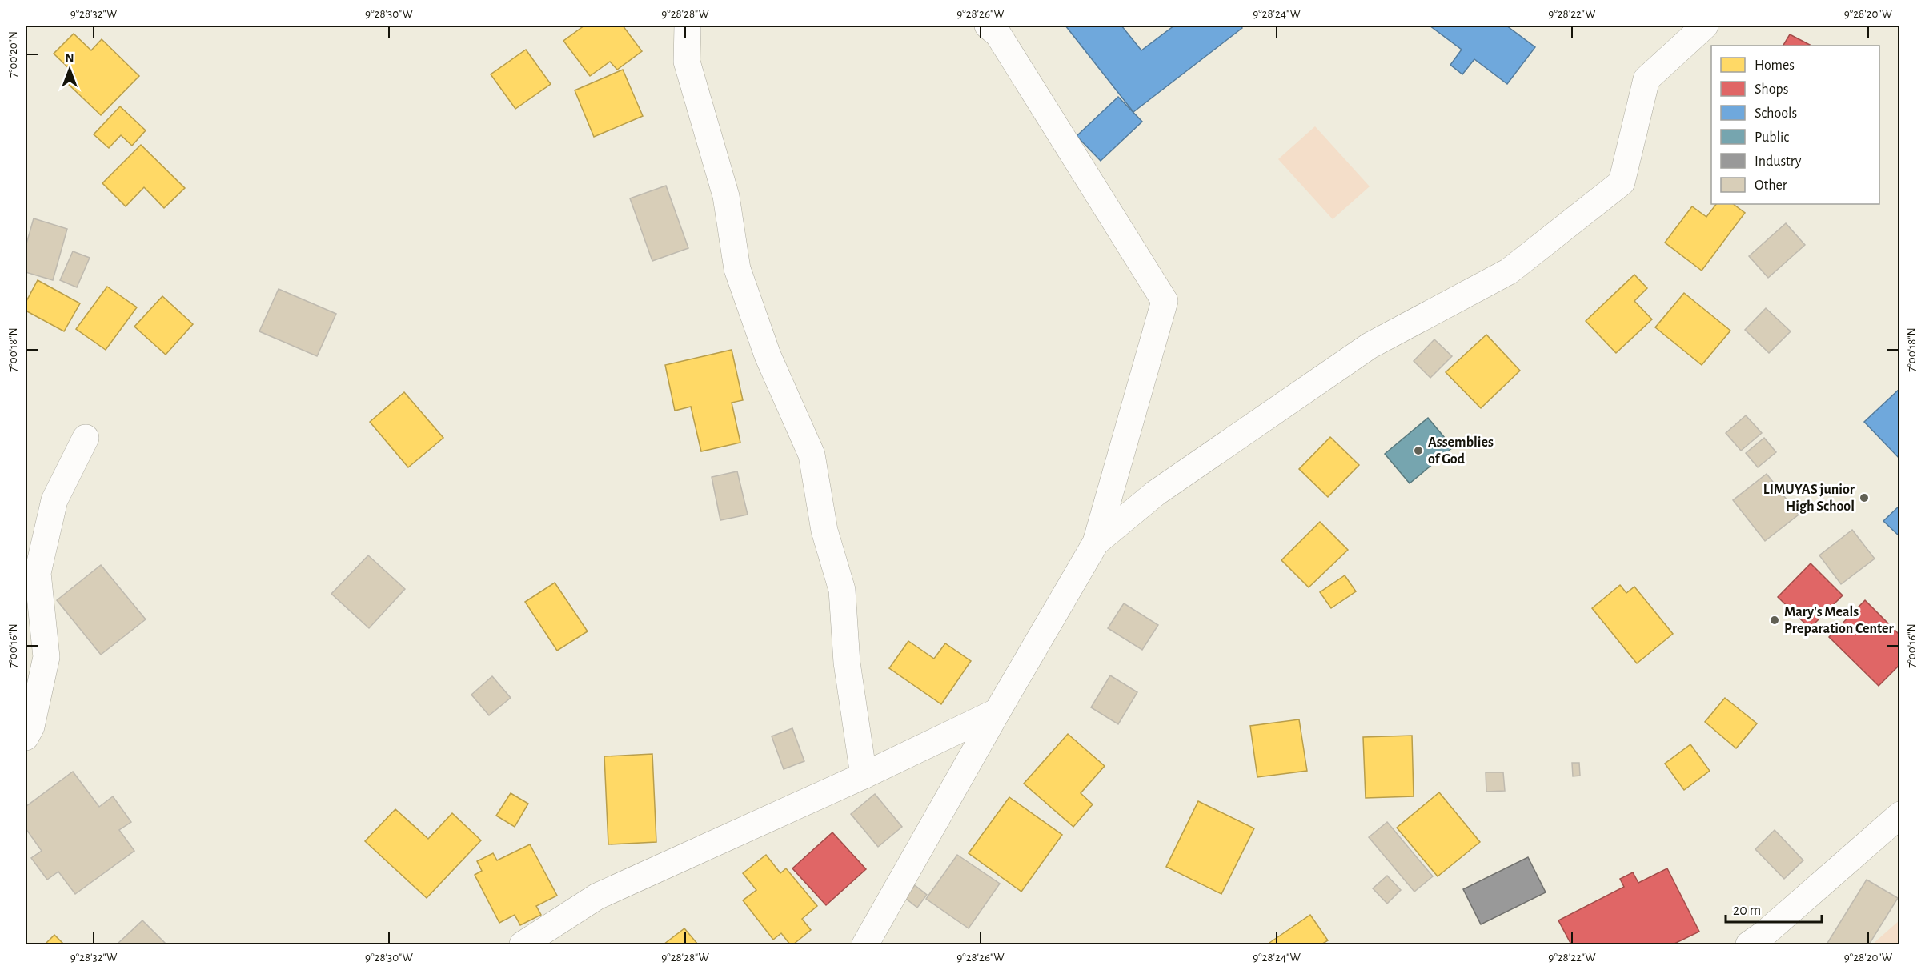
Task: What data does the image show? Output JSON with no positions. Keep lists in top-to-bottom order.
{
  "places": ["Assemblies of God", "LIMUYAS junior High School", "Mary's Meals Preparation Center"],
  "legend": [
    "Homes",
    "Shops",
    "Schools",
    "Public",
    "Industry",
    "Other"
  ],
  "scale_bar": "20 m",
  "north": "top",
  "coordinates": [
    "9°28'32\"W",
    "9°28'30\"W",
    "9°28'28\"W",
    "9°28'26\"W",
    "9°28'24\"W",
    "9°28'22\"W",
    "9°28'20\"W",
    "7°00'20\"N",
    "7°00'18\"N",
    "7°00'16\"N"
  ]
}
